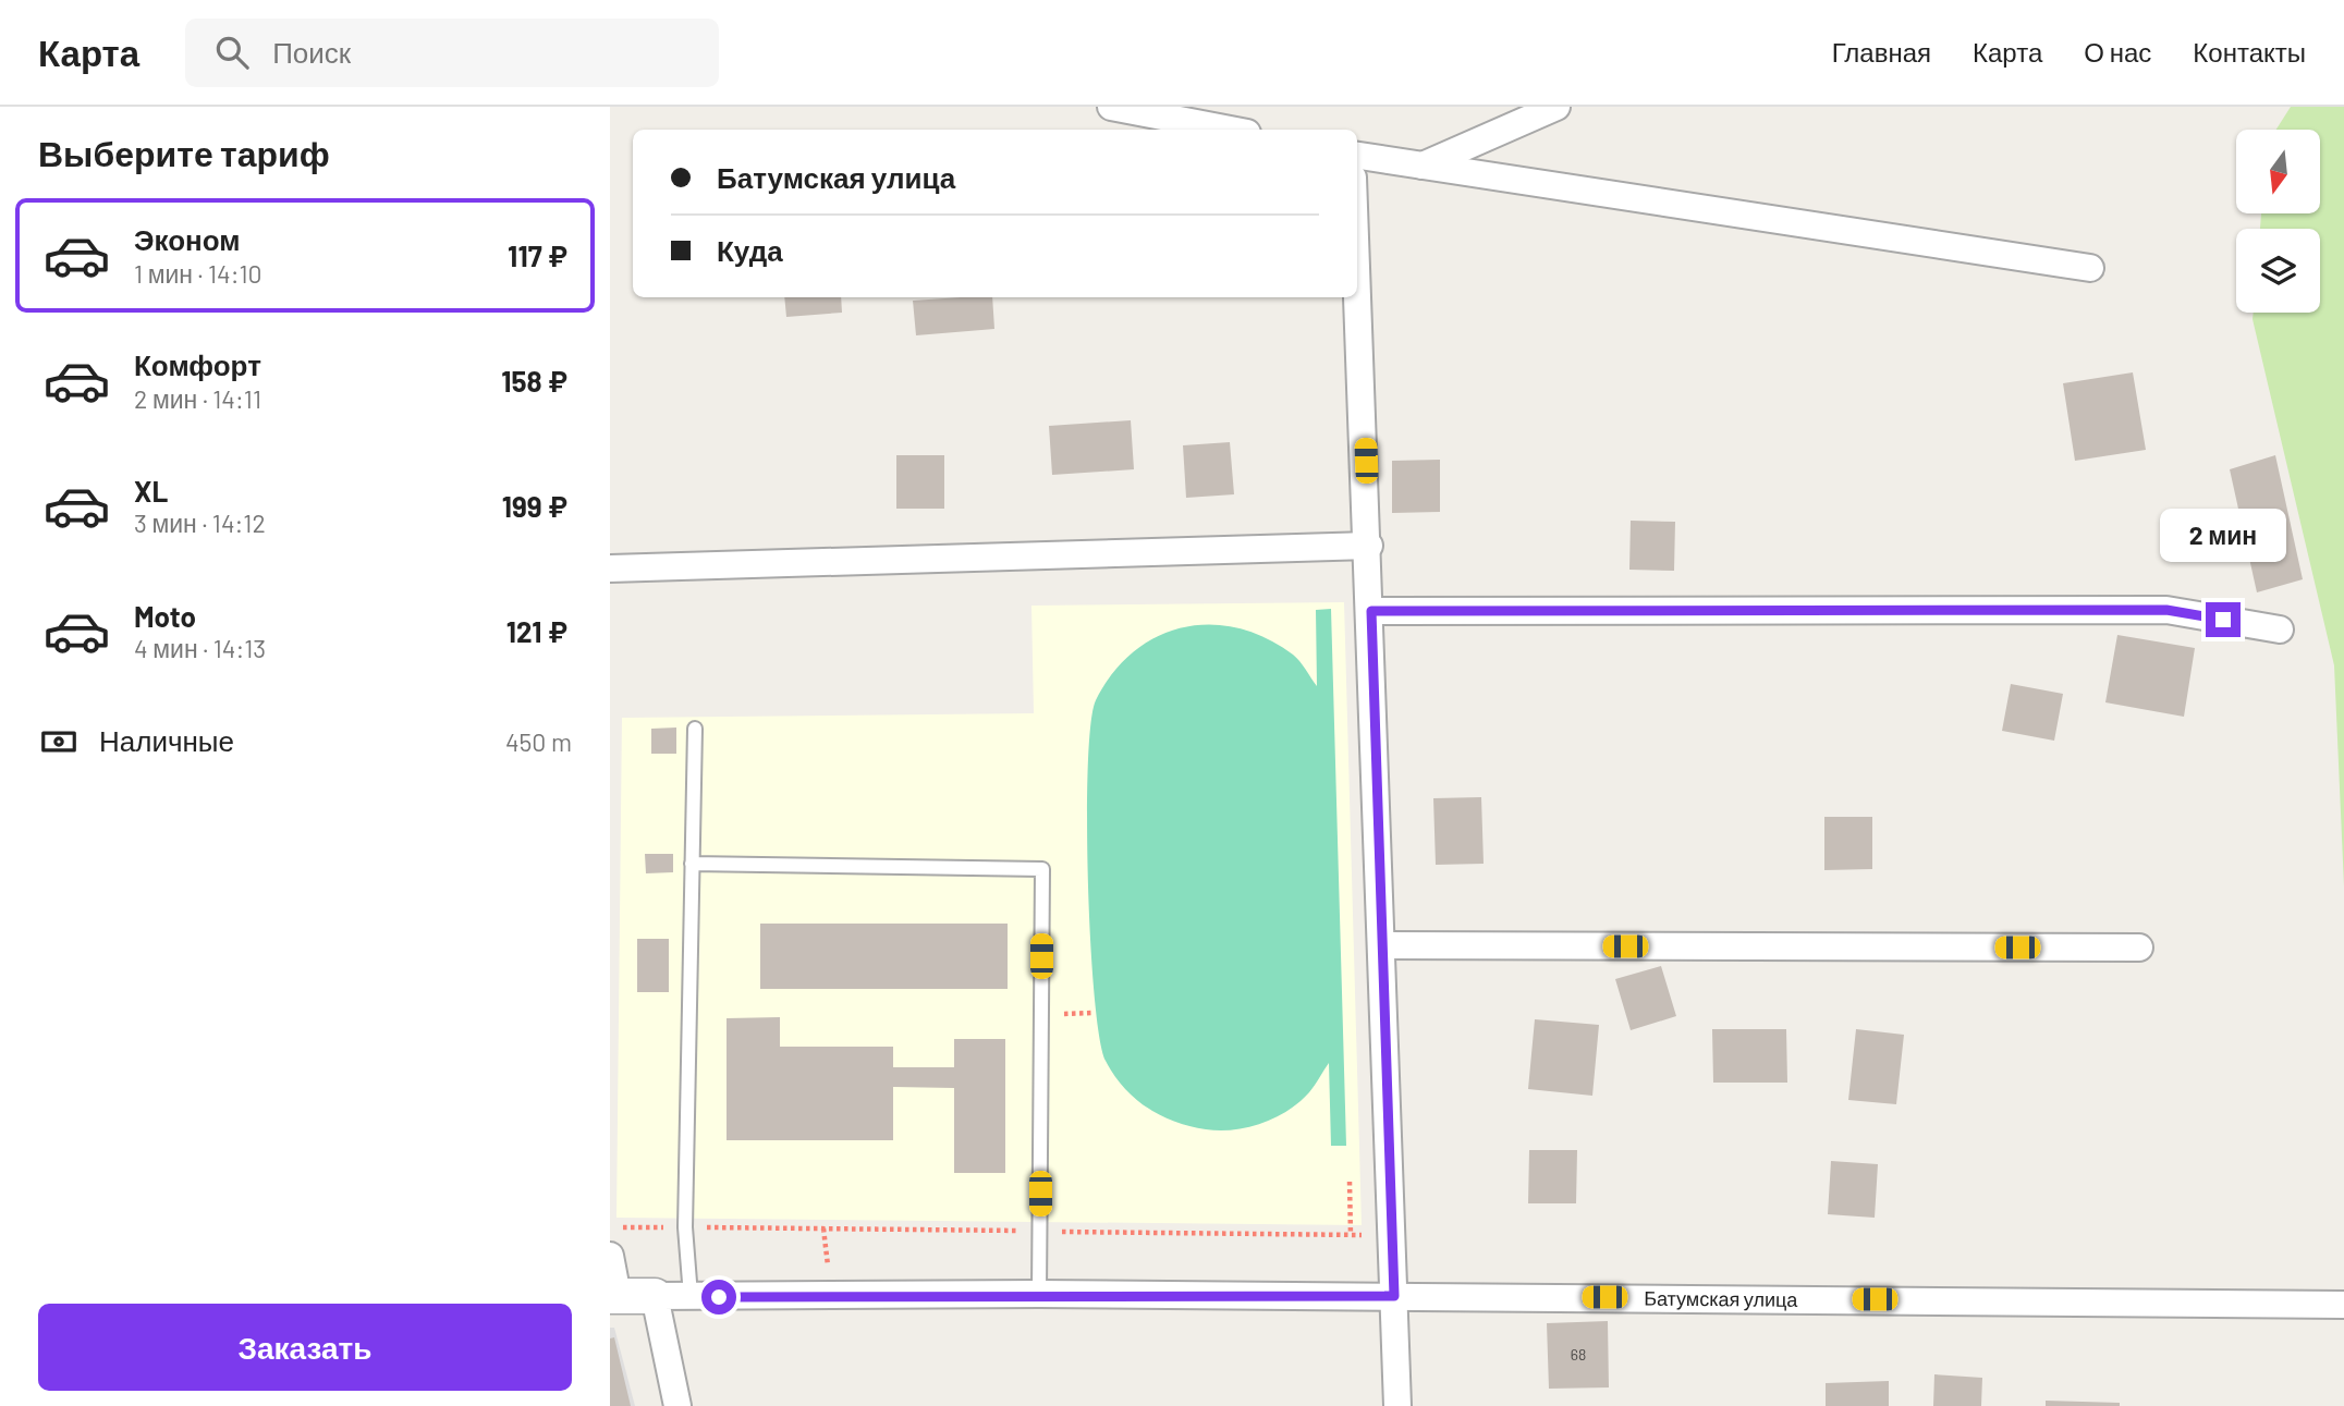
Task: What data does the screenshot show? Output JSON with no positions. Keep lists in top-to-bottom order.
{
  "streets": {
    "street": ["Батумская улица"]
  },
  "house_numbers": ["68"],
  "north": "bottom",
  "page": {
    "header": "Карта",
    "search": "Поиск",
    "nav": [
      "Главная",
      "Карта",
      "О нас",
      "Контакты"
    ],
    "heading": "Выберите тариф",
    "banner": ["Батумская улица", "Куда"],
    "list": [
      {
        "name": "Эконом",
        "note": "1 мин · 14:10",
        "value": "117 ₽"
      },
      {
        "name": "Комфорт",
        "note": "2 мин · 14:11",
        "value": "158 ₽"
      },
      {
        "name": "XL",
        "note": "3 мин · 14:12",
        "value": "199 ₽"
      },
      {
        "name": "Moto",
        "note": "4 мин · 14:13",
        "value": "121 ₽"
      }
    ],
    "bubble": "2 мин",
    "pay": ["Наличные", "450 m"],
    "buttons": "Заказать"
  }
}
